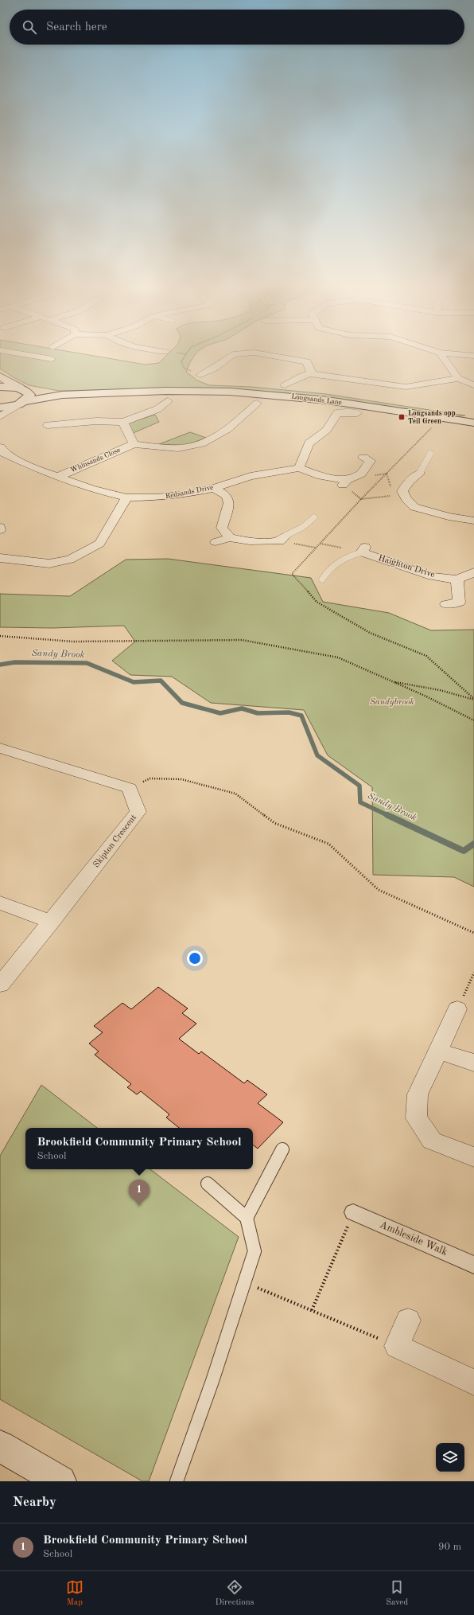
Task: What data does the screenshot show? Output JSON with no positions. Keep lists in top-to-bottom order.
{
  "streets": {
    "main road": ["Longsands Lane"],
    "street": [
      "Whinsands Close",
      "Redsands Drive",
      "Haighton Drive",
      "Skipton Crescent",
      "Ambleside Walk"
    ]
  },
  "crossings": [
    ["Whinsands Close", "Redsands Drive"]
  ],
  "water": ["Sandy Brook"],
  "parks": ["Sandybrook"],
  "places": {
    "transit": ["Longsands opp Teil Green"]
  },
  "page": {
    "search": "Search here",
    "popup": ["Brookfield Community Primary School", "School"],
    "pins": "1",
    "heading": "Nearby",
    "list": [
      {
        "mark": "1",
        "name": "Brookfield Community Primary School",
        "note": "School",
        "value": "90 m"
      }
    ],
    "nav": ["Map", "Directions", "Saved"]
  }
}
